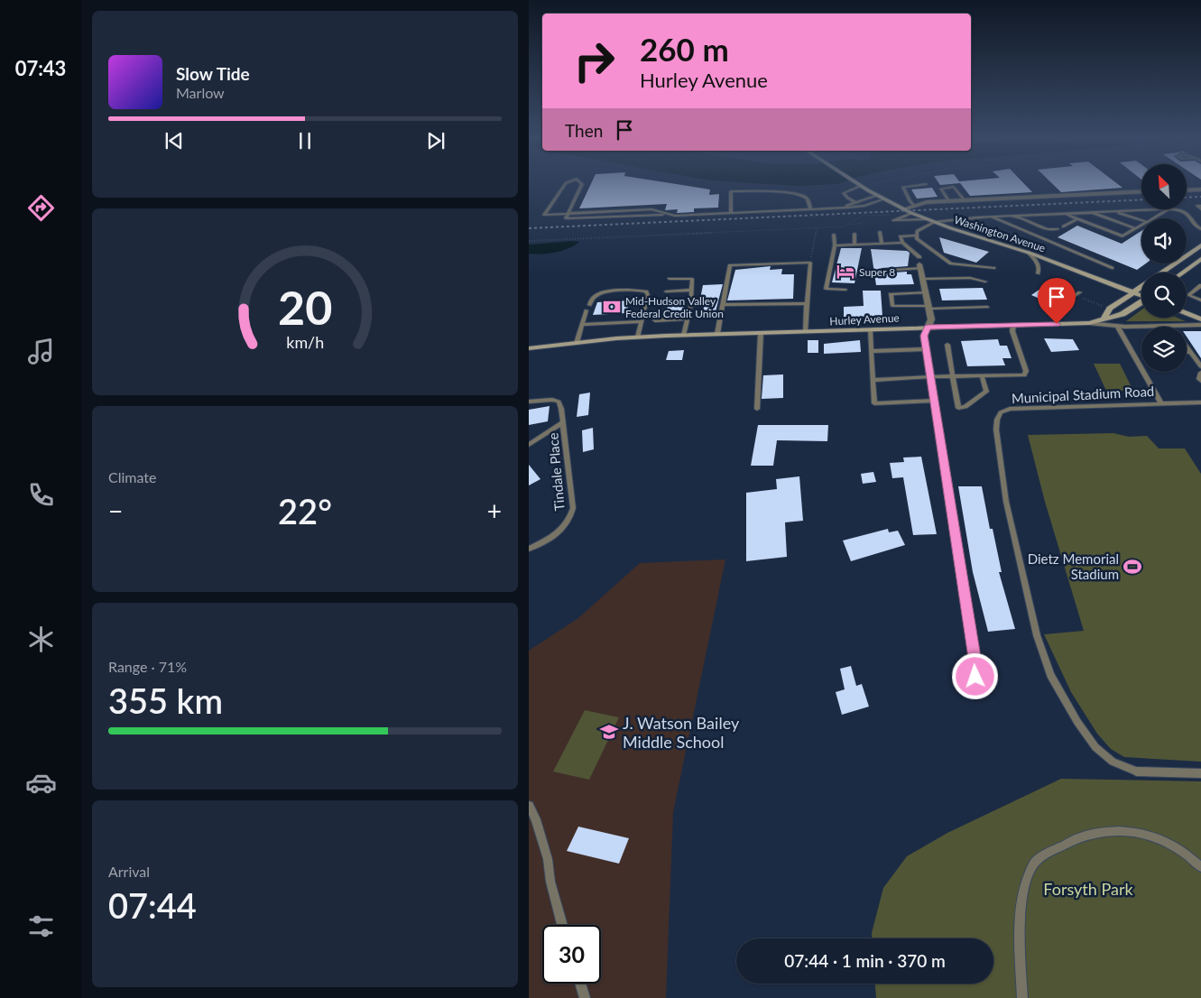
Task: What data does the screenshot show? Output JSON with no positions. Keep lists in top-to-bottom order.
{
  "streets": {
    "street": ["Washington Avenue", "Hurley Avenue"],
    "lane": ["Municipal Stadium Road", "Tindale Place"]
  },
  "parks": ["Forsyth Park"],
  "places": {
    "hotel": ["Super 8"],
    "bank": ["Mid-Hudson Valley Federal Credit Union"],
    "sports": ["Dietz Memorial Stadium"],
    "school or university": ["J. Watson Bailey Middle School"]
  },
  "north": "top left",
  "page": {
    "tabs": "07:43",
    "turn": ["260 m", "Hurley Avenue"],
    "song": ["Slow Tide", "Marlow"],
    "then": "Then",
    "tile": [
      "Climate",
      ["Range · 71%", "355 km"],
      ["Arrival", "07:44"]
    ],
    "heat": ["−", "22°", "+"],
    "limit": "30",
    "trip": "07:44 · 1 min · 370 m",
    "gauge": ["20", "km/h"]
  }
}
